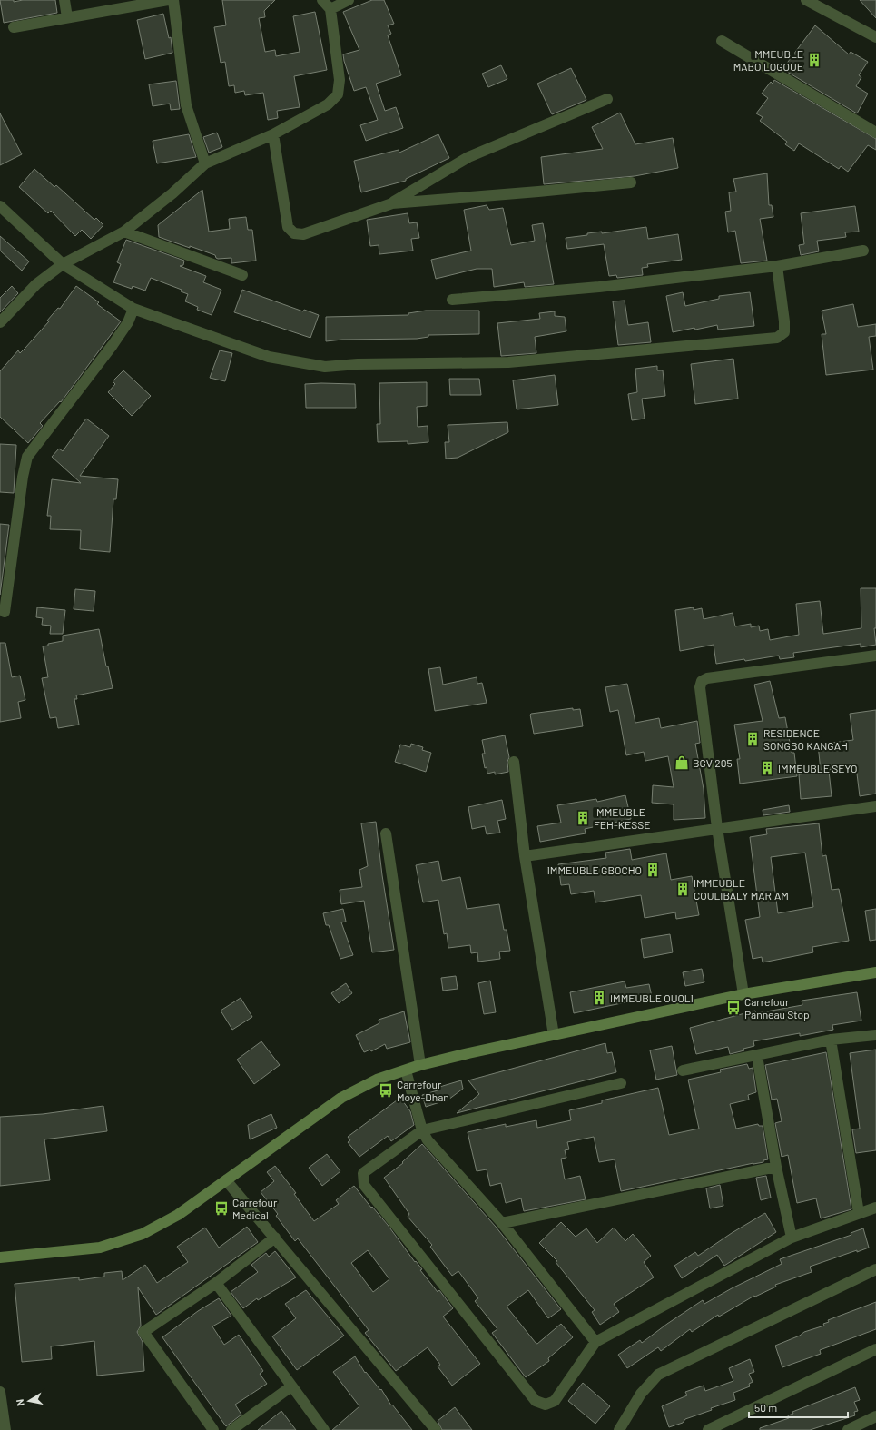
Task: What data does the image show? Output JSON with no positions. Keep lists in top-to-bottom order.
{
  "places": {
    "building": [
      "IMMEUBLE MABO LOGOUE",
      "RESIDENCE SONGBO KANGAH",
      "IMMEUBLE SEYO",
      "IMMEUBLE FEH-KESSE",
      "IMMEUBLE GBOCHO",
      "IMMEUBLE COULIBALY MARIAM",
      "IMMEUBLE OUOLI"
    ],
    "shop": ["BGV 205"],
    "bus stop": ["Carrefour Panneau Stop", "Carrefour Moye-Dhan", "Carrefour Medical"]
  },
  "scale_bar": "50 m",
  "north": "left"
}
